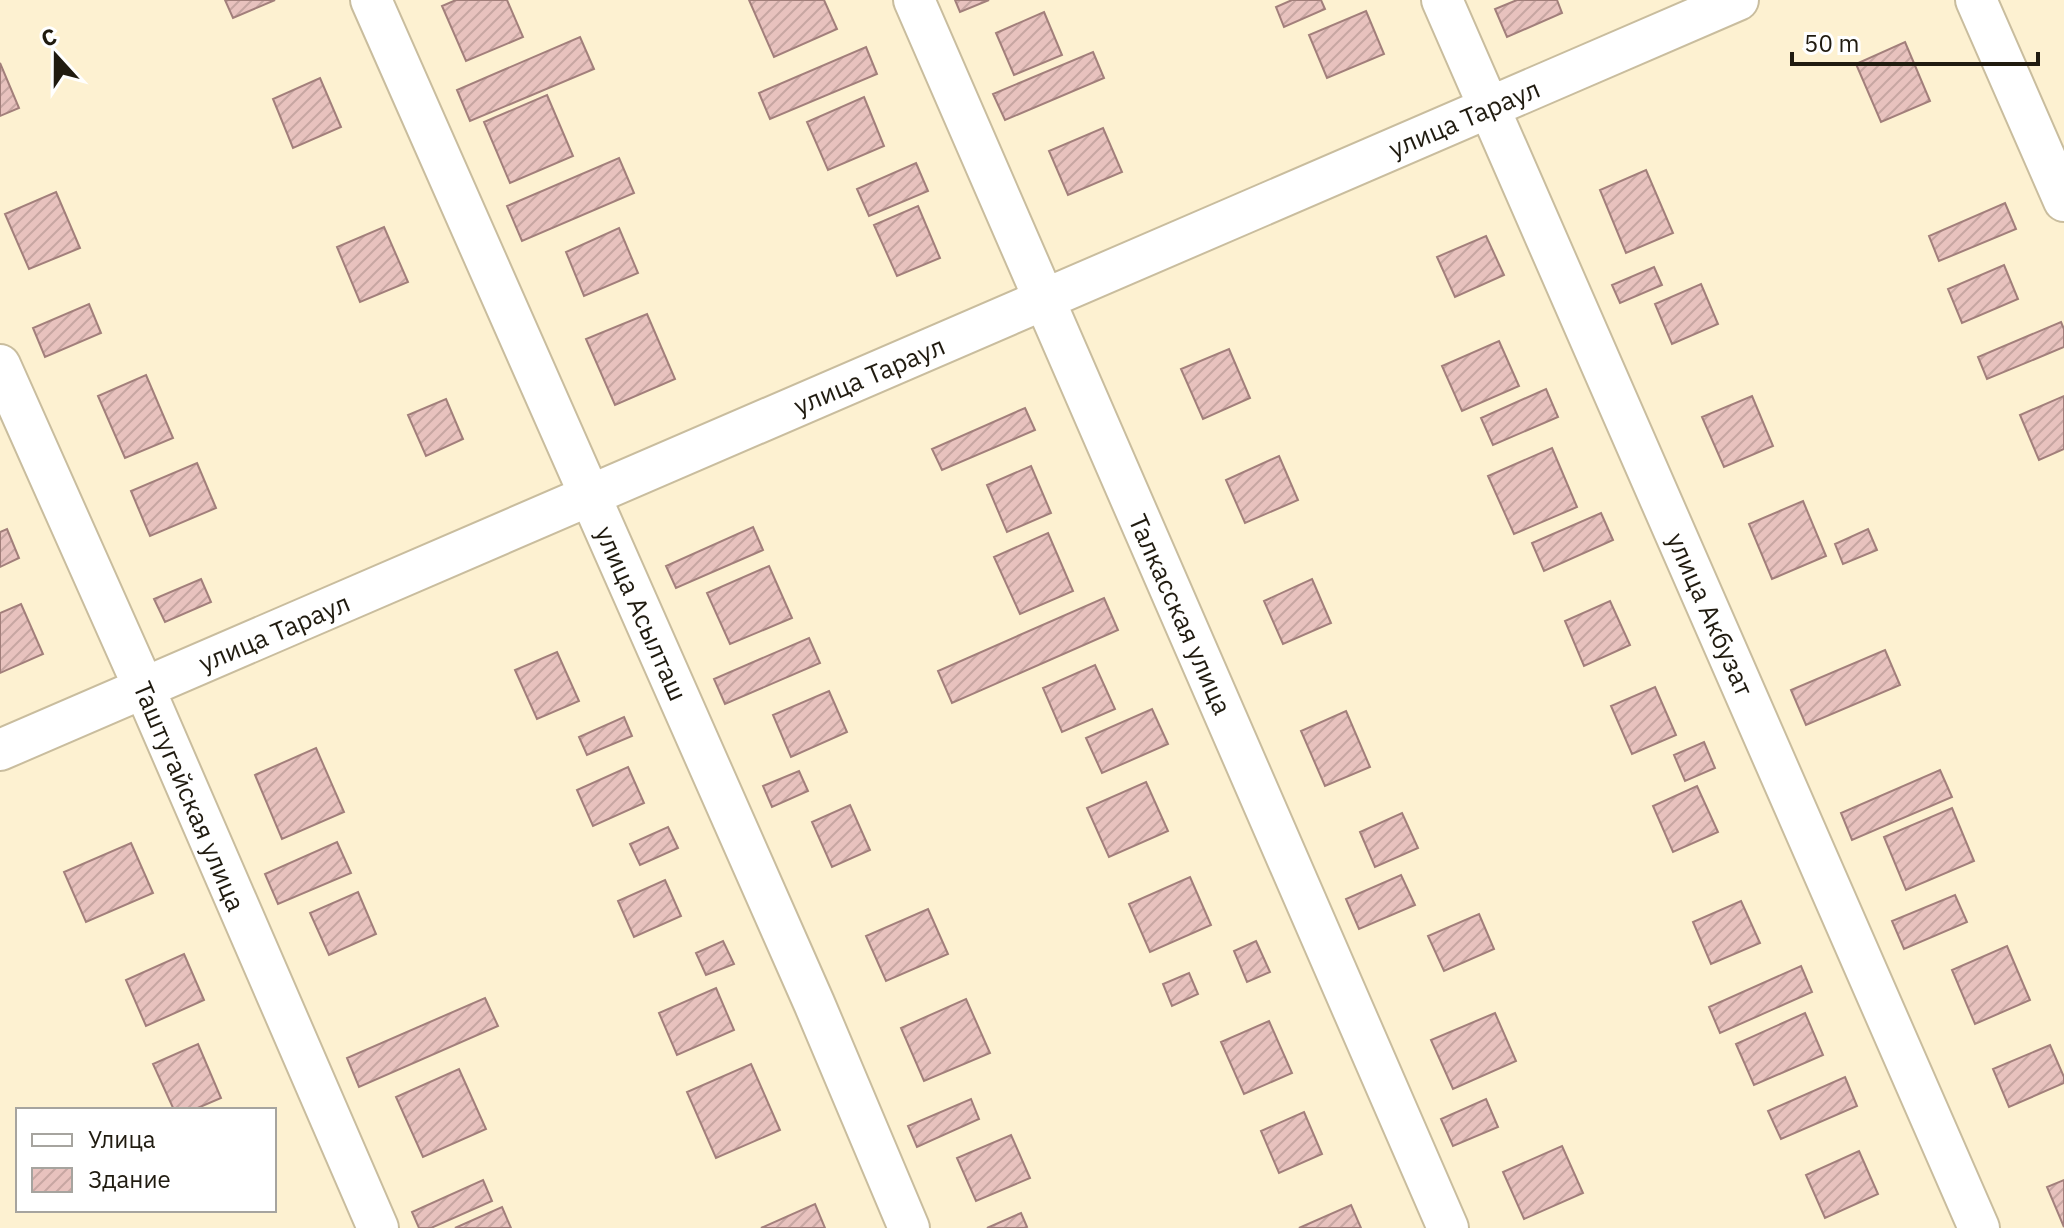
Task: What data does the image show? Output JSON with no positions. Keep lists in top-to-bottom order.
{
  "streets": {
    "street": [
      "улица Тараул",
      "улица Асылташ",
      "Талкасская улица",
      "улица Акбузат",
      "Таштугайская улица"
    ]
  },
  "crossings": [
    ["улица Тараул", "улица Асылташ"],
    ["улица Тараул", "Талкасская улица"],
    ["улица Тараул", "улица Акбузат"],
    ["улица Тараул", "Таштугайская улица"]
  ],
  "legend": ["Улица", "Здание"],
  "scale_bar": "50 m",
  "north": "top"
}
